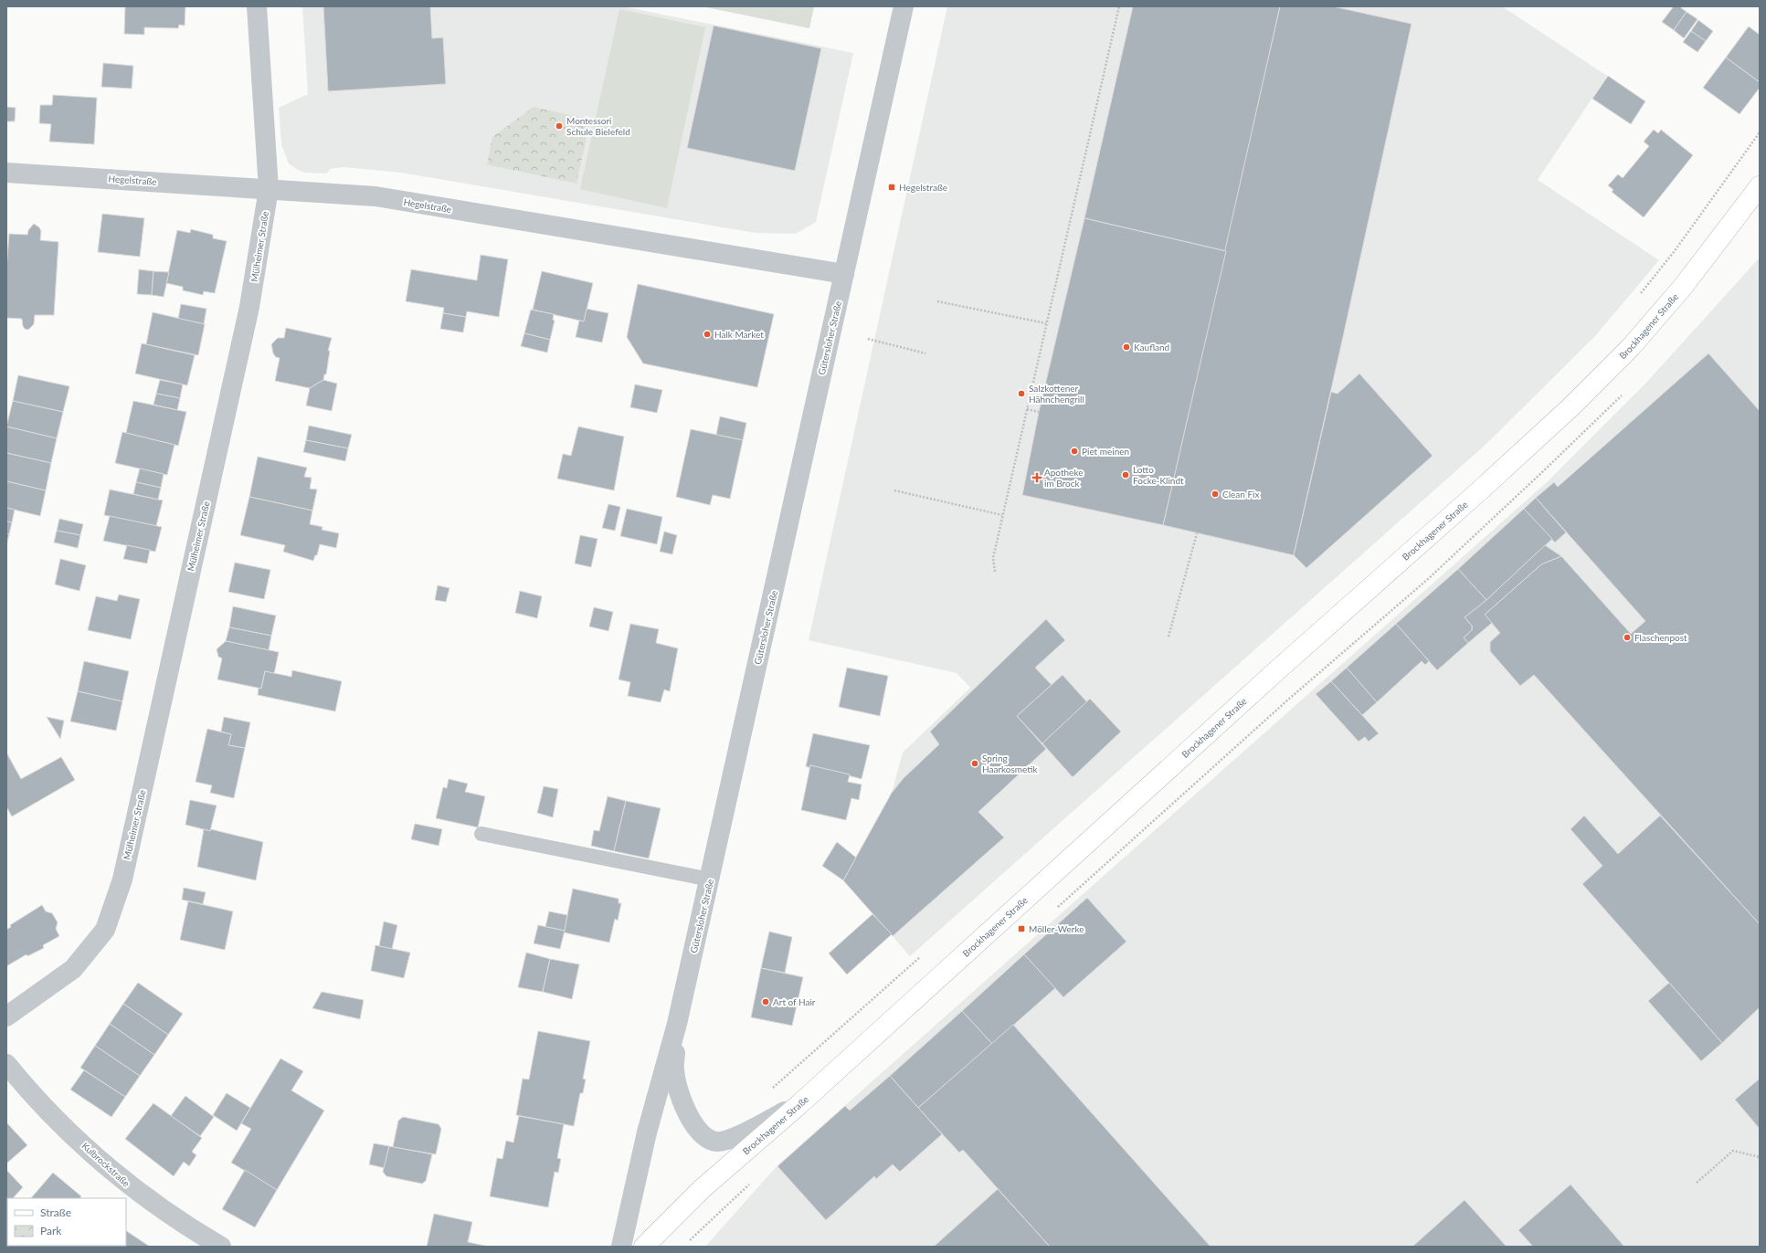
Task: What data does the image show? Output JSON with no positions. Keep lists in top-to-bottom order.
{
  "streets": {
    "main road": ["Brockhagener Straße"],
    "street": [
      "Hegelstraße",
      "Mülheimer Straße",
      "Gütersloher Straße",
      "Kulbrockstraße"
    ]
  },
  "crossings": [
    ["Hegelstraße", "Mülheimer Straße"],
    ["Hegelstraße", "Gütersloher Straße"]
  ],
  "places": {
    "other": [
      "Montessori Schule Bielefeld",
      "Halk Market",
      "Kaufland",
      "Salzkottener Hähnchengrill",
      "Piet meinen",
      "Lotto Focke-Klindt",
      "Clean Fix",
      "Flaschenpost",
      "Spring Haarkosmetik",
      "Art of Hair"
    ],
    "transit": ["Hegelstraße", "Möller-Werke"],
    "health": ["Apotheke im Brock"]
  },
  "legend": ["Straße", "Park"]
}
